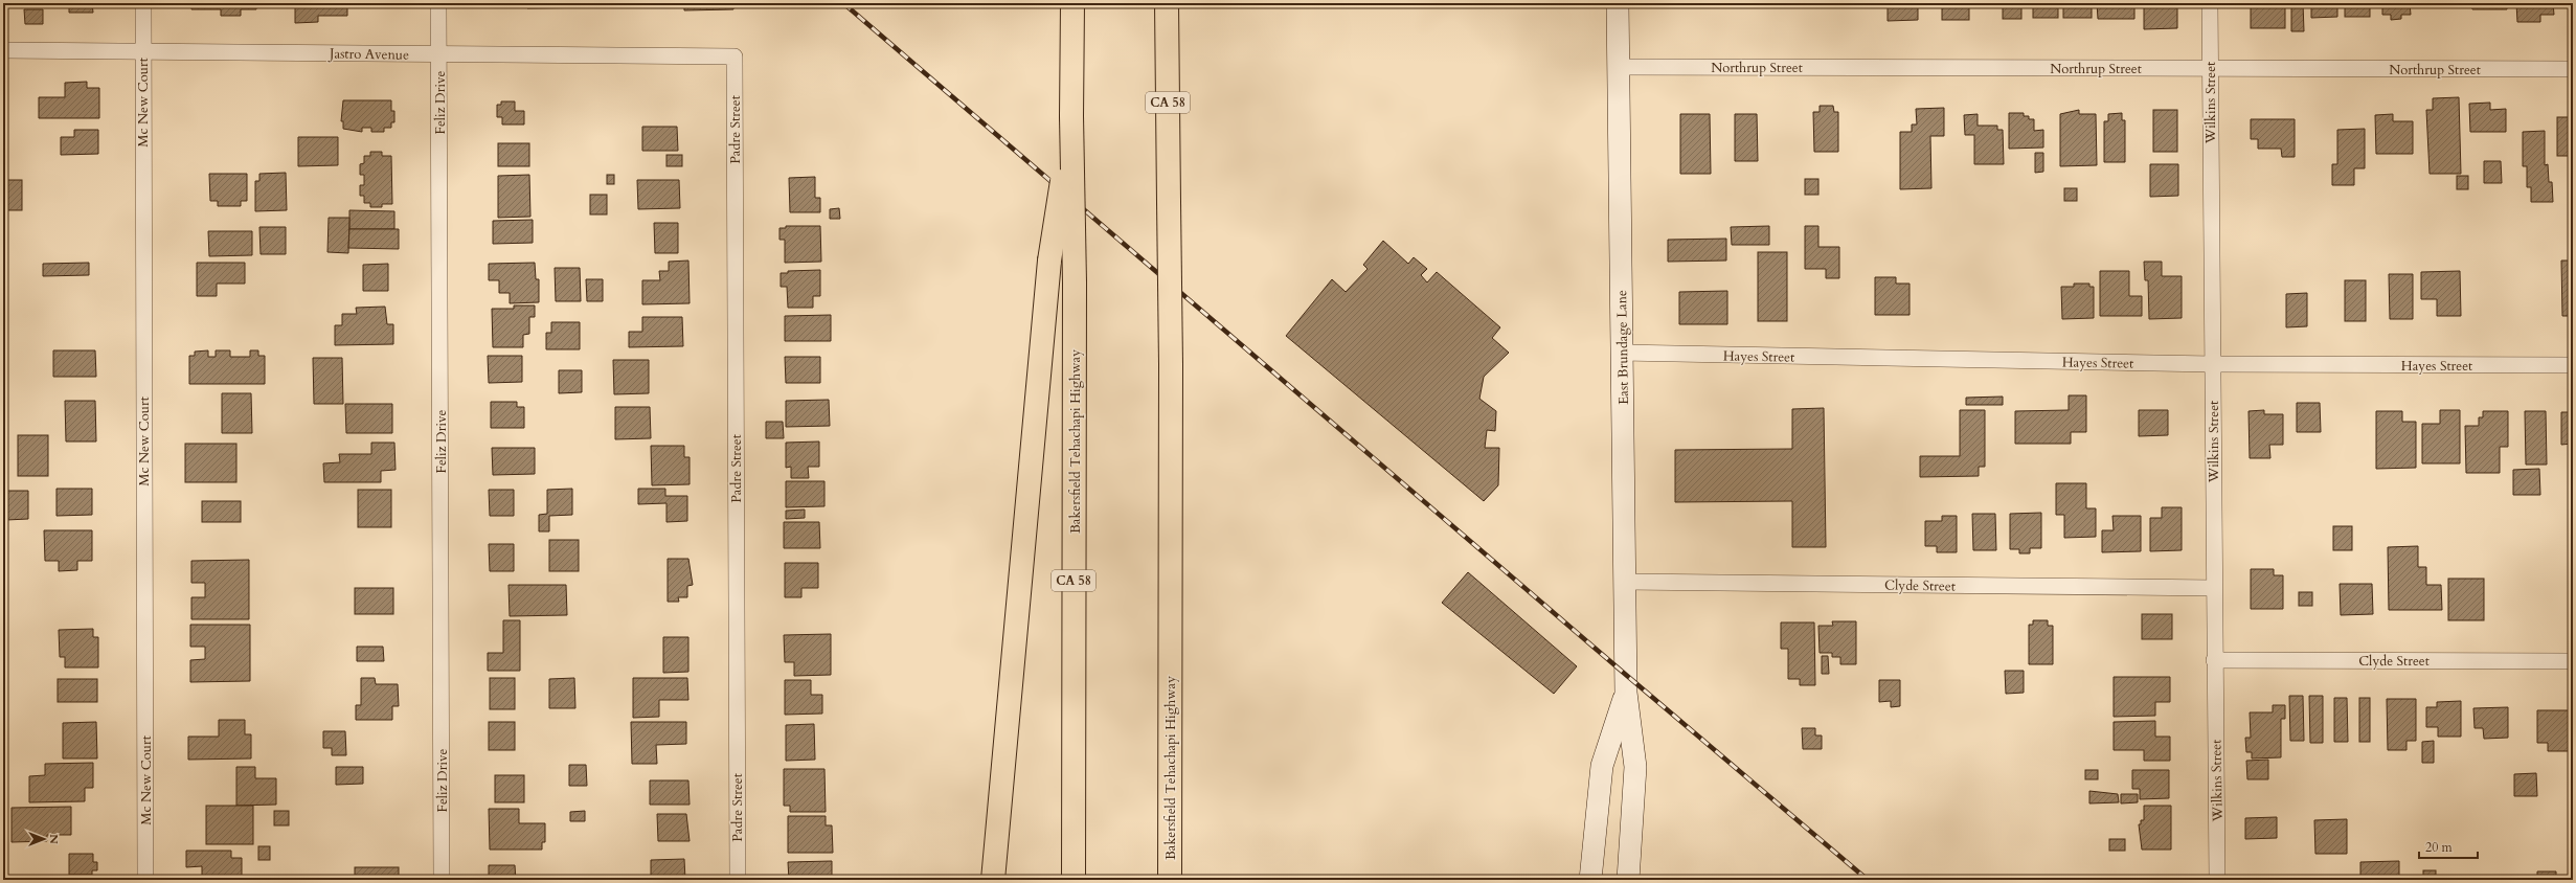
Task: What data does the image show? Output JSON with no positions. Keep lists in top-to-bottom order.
{
  "streets": {
    "highway": ["CA 58", "Bakersfield Tehachapi Highway"],
    "main road": ["East Brundage Lane"],
    "street": [
      "Jastro Avenue",
      "Northrup Street",
      "Mc New Court",
      "Feliz Drive",
      "Wilkins Street",
      "Padre Street",
      "Hayes Street",
      "Clyde Street"
    ]
  },
  "crossings": [
    ["Jastro Avenue", "Mc New Court"],
    ["Jastro Avenue", "Feliz Drive"],
    ["Jastro Avenue", "Padre Street"],
    ["Northrup Street", "Wilkins Street"],
    ["Northrup Street", "East Brundage Lane"],
    ["Wilkins Street", "Hayes Street"],
    ["Wilkins Street", "Clyde Street"],
    ["East Brundage Lane", "Hayes Street"],
    ["East Brundage Lane", "Clyde Street"]
  ],
  "scale_bar": "20 m",
  "north": "right"
}
